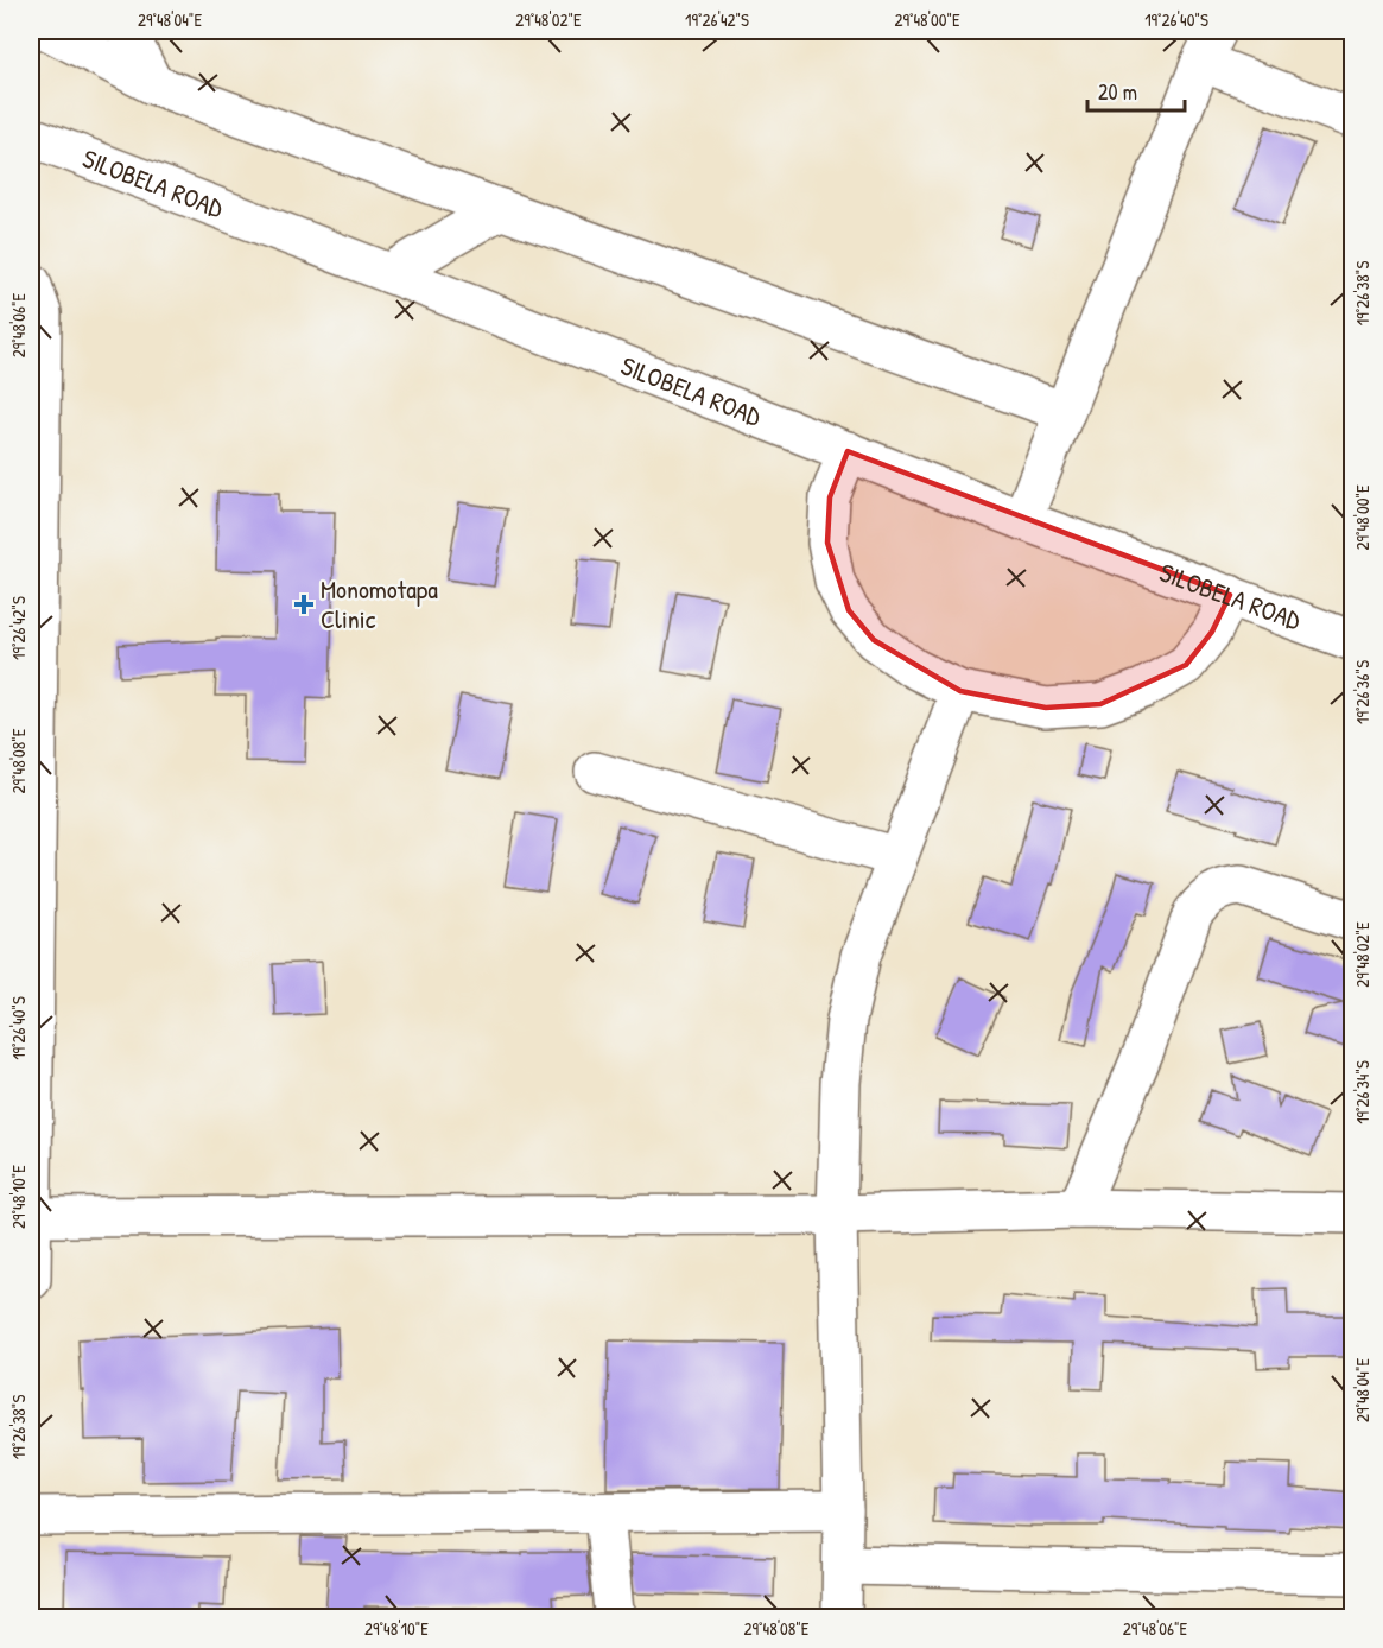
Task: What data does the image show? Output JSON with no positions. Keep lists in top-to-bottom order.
{
  "streets": {
    "street": ["SILOBELA ROAD"]
  },
  "places": {
    "health": ["Monomotapa Clinic"]
  },
  "scale_bar": "20 m",
  "coordinates": [
    "29°48'04\"E",
    "29°48'02\"E",
    "19°26'42\"S",
    "29°48'00\"E",
    "19°26'40\"S",
    "19°26'38\"S",
    "29°48'06\"E",
    "19°26'36\"S",
    "29°48'08\"E",
    "19°26'34\"S",
    "29°48'10\"E"
  ]
}
